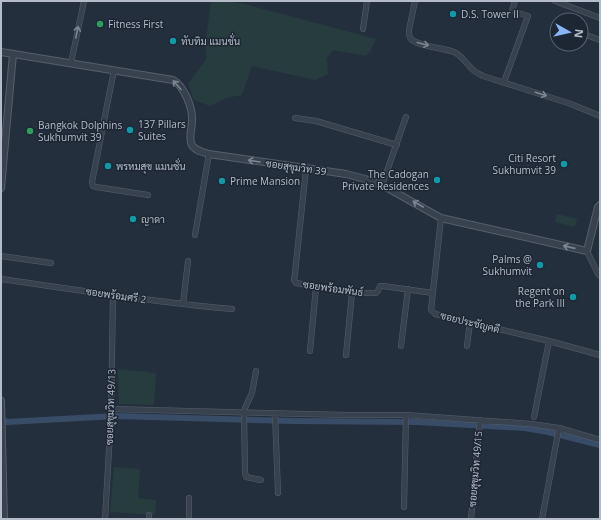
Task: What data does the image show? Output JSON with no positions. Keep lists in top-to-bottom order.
{
  "streets": {
    "street": [
      "ซอยสุขุมวิท 39",
      "ซอยพร้อมพันธ์",
      "ซอยพร้อมศรี 2",
      "ซอยประชัญคดี",
      "ซอยสุขุมวิท 49/13",
      "ซอยสุขุมวิท 49/15"
    ]
  },
  "crossings": [
    ["ซอยสุขุมวิท 39", "ซอยพร้อมพันธ์"],
    ["ซอยสุขุมวิท 39", "ซอยประชัญคดี"],
    ["ซอยพร้อมพันธ์", "ซอยประชัญคดี"],
    ["ซอยพร้อมศรี 2", "ซอยสุขุมวิท 49/13"]
  ],
  "one_way": ["ซอยสุขุมวิท 39"],
  "places": [
    "D.S. Tower II",
    "Fitness First",
    "ทับทิม แมนชั่น",
    "137 Pillars Suites",
    "Bangkok Dolphins Sukhumvit 39",
    "Citi Resort Sukhumvit 39",
    "พรหมสุข แมนชั่น",
    "The Cadogan Private Residences",
    "Prime Mansion",
    "ญาดา",
    "Palms @ Sukhumvit",
    "Regent on the Park III"
  ],
  "north": "right"
}
